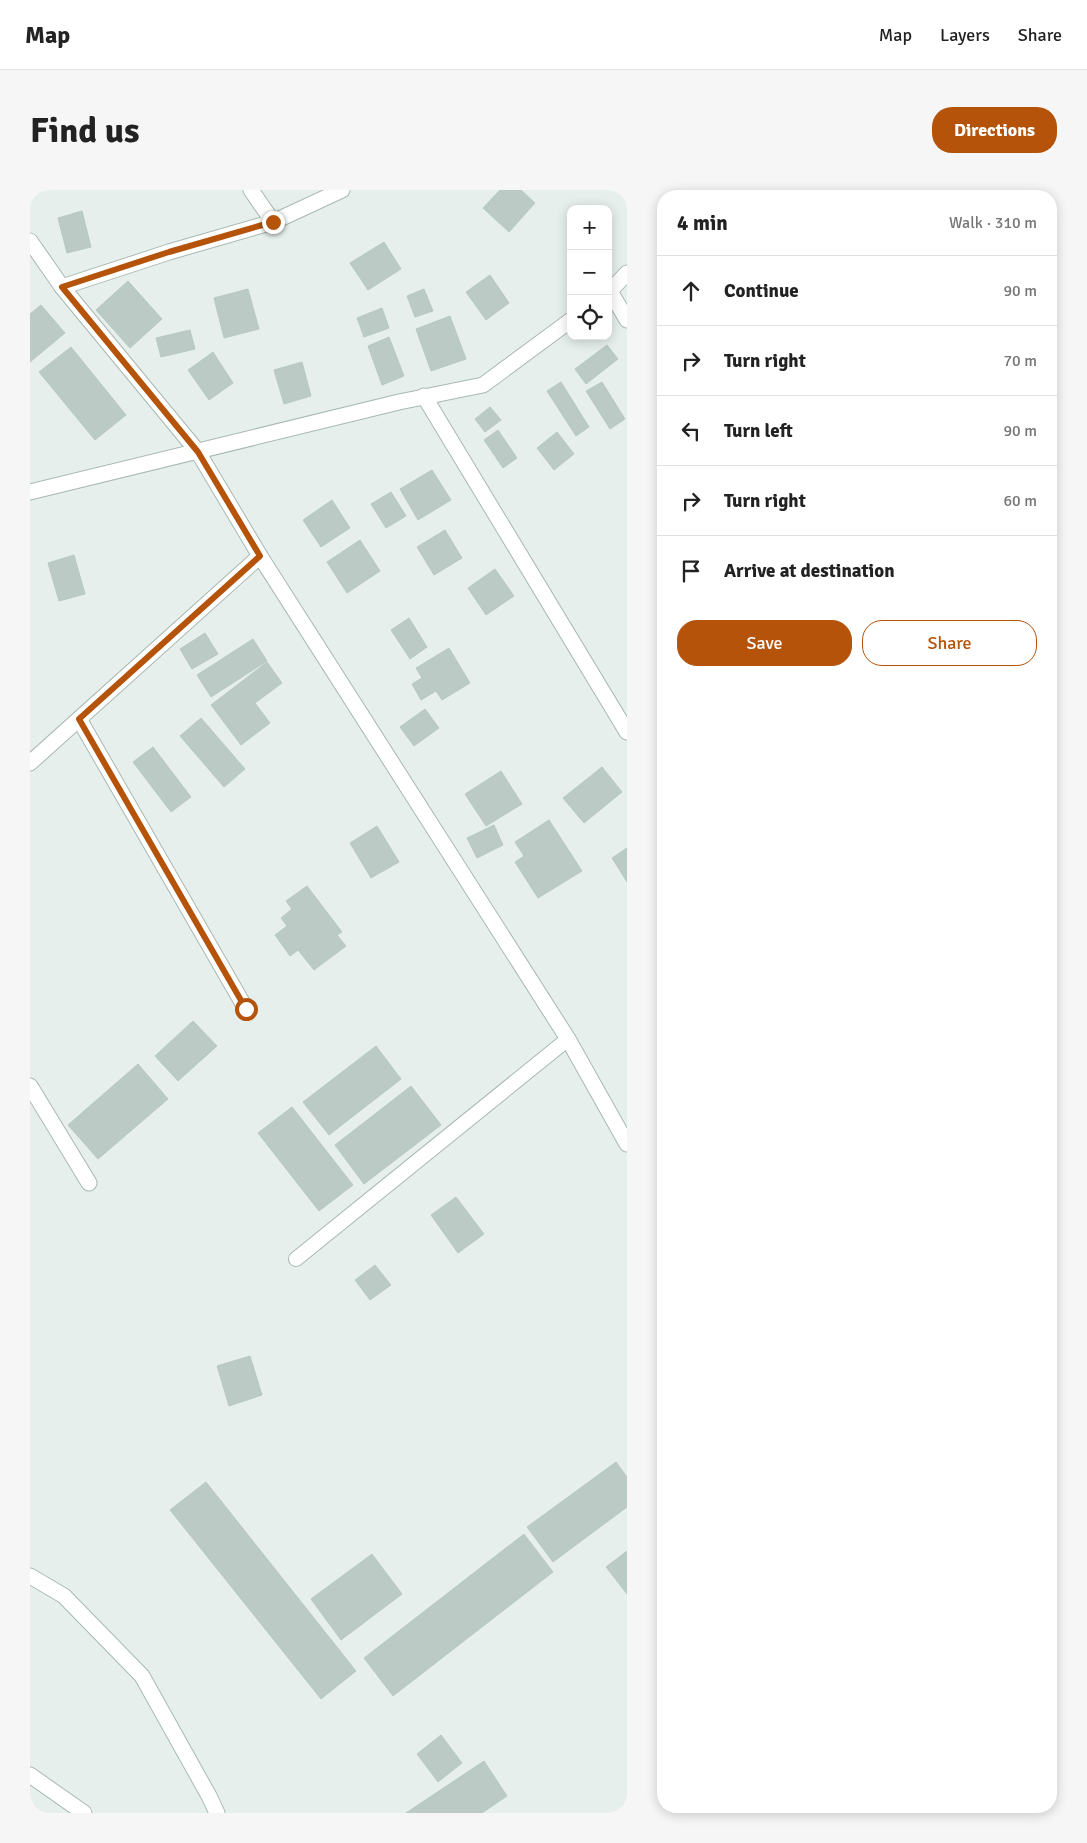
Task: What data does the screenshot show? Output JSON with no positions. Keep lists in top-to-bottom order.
{
  "page": {
    "header": "Map",
    "nav": ["Map", "Layers", "Share"],
    "buttons": [
      "Directions",
      ["Save", "Share"]
    ],
    "title": "Find us",
    "heading": ["4 min", "Walk · 310 m"],
    "map_buttons": ["+", "−"],
    "list": [
      ["Continue", "90 m"],
      ["Turn right", "70 m"],
      ["Turn left", "90 m"],
      ["Turn right", "60 m"],
      "Arrive at destination"
    ]
  }
}
